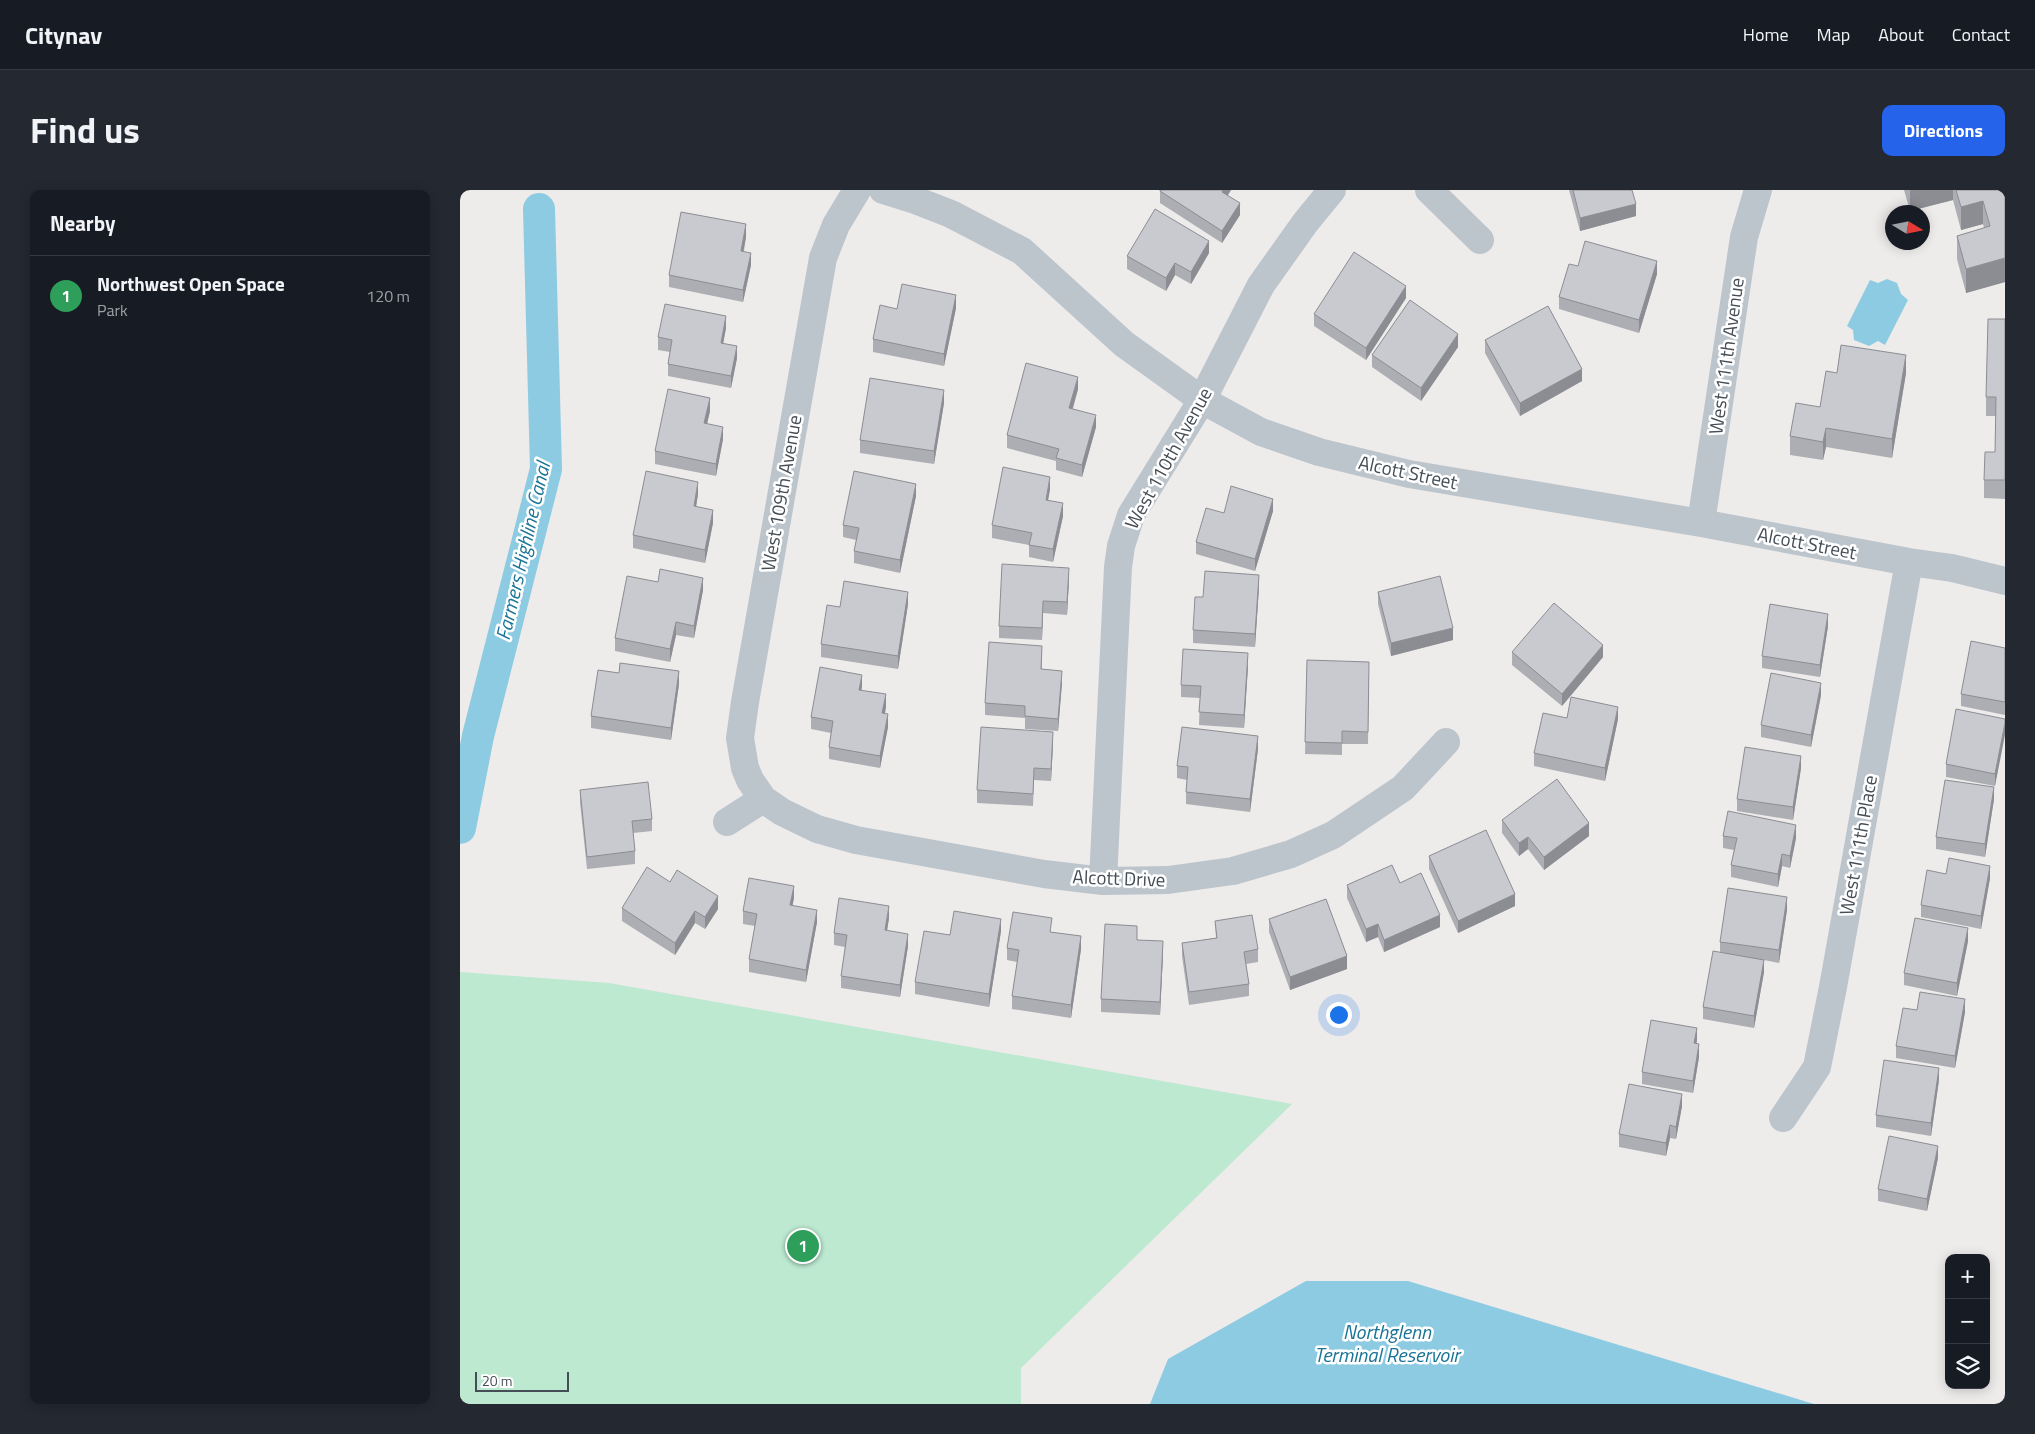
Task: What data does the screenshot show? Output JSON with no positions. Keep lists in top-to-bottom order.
{
  "streets": {
    "street": [
      "West 111th Avenue",
      "West 110th Avenue",
      "Alcott Street",
      "West 109th Avenue",
      "West 111th Place",
      "Alcott Drive"
    ]
  },
  "crossings": [
    ["West 111th Avenue", "Alcott Street"],
    ["West 110th Avenue", "Alcott Street"],
    ["West 110th Avenue", "Alcott Drive"],
    ["Alcott Street", "West 111th Place"],
    ["West 109th Avenue", "Alcott Drive"]
  ],
  "water": ["Farmers Highline Canal", "Northglenn Terminal Reservoir"],
  "scale_bar": "20 m",
  "north": "right",
  "page": {
    "header": "Citynav",
    "nav": [
      "Home",
      "Map",
      "About",
      "Contact"
    ],
    "title": "Find us",
    "buttons": "Directions",
    "heading": "Nearby",
    "list": [
      {
        "mark": "1",
        "name": "Northwest Open Space",
        "note": "Park",
        "value": "120 m"
      }
    ],
    "pins": "1",
    "map_buttons": ["+", "−"],
    "scale": "20 m"
  }
}
